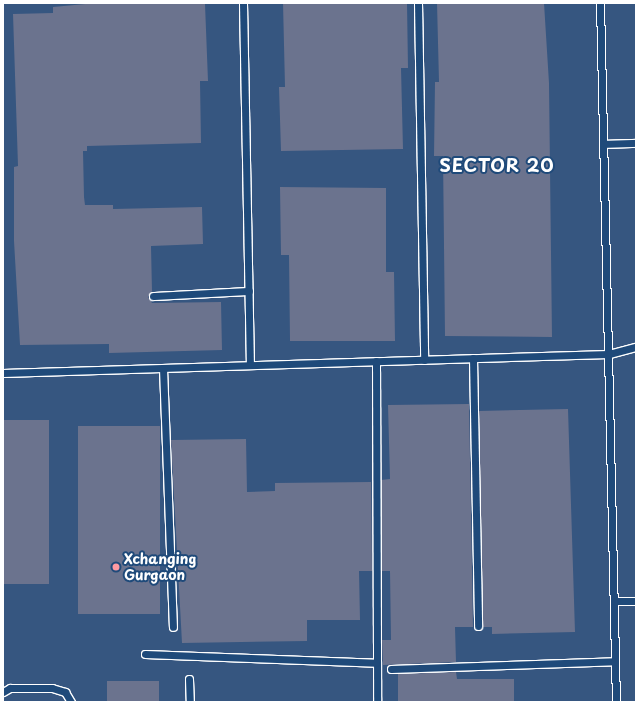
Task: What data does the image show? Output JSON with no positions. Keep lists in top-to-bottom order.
{
  "districts": ["SECTOR 20"],
  "places": ["Xchanging Gurgaon"]
}
